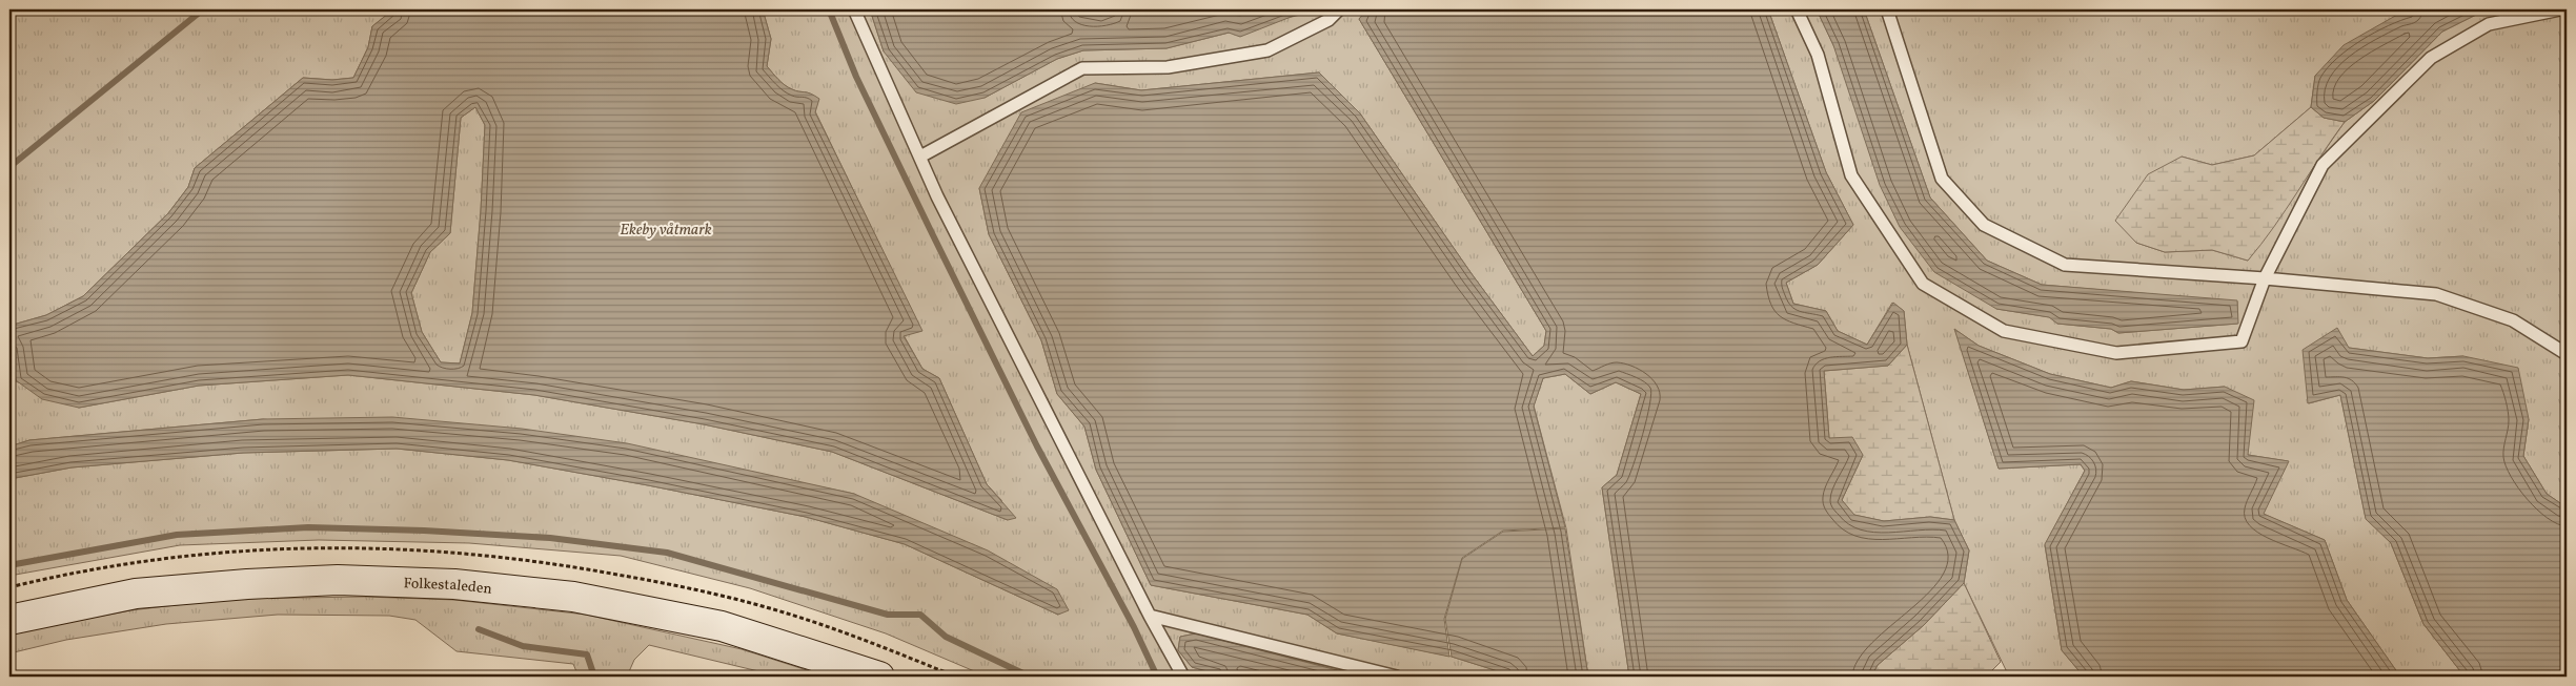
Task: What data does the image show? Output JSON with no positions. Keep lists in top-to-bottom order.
{
  "streets": {
    "main road": ["Folkestaleden"]
  },
  "water": ["Ekeby våtmark"]
}
